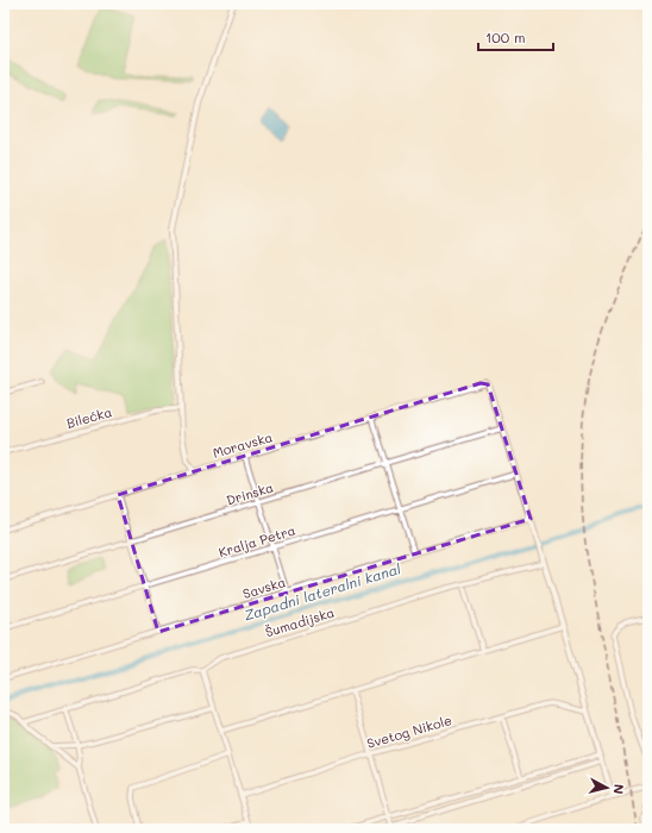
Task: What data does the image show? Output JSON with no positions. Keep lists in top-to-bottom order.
{
  "streets": {
    "street": [
      "Bilećka",
      "Moravska",
      "Drinska",
      "Kralja Petra",
      "Savska",
      "Šumadijska",
      "Svetog Nikole"
    ]
  },
  "crossings": [
    ["Moravska", "Drinska"]
  ],
  "water": ["Zapadni lateralni kanal"],
  "scale_bar": "100 m",
  "north": "right"
}
